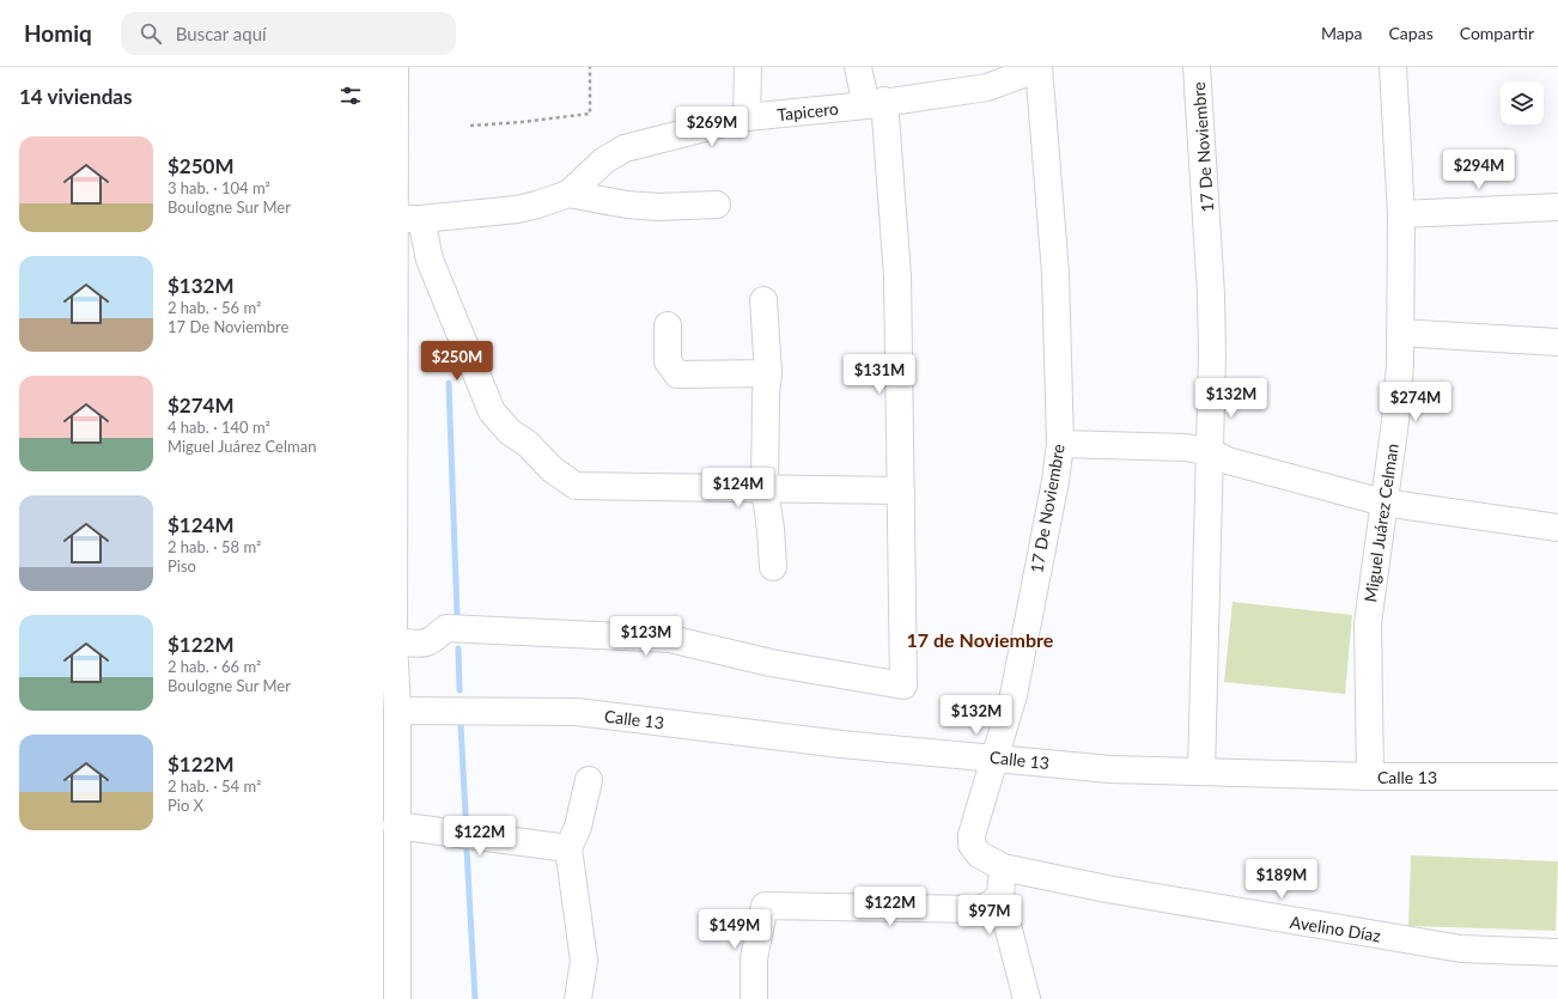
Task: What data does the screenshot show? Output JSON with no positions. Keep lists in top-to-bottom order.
{
  "streets": {
    "street": [
      "Tapicero",
      "17 De Noviembre",
      "Miguel Juárez Celman",
      "Calle 13",
      "Avelino Díaz"
    ]
  },
  "crossings": [
    ["Tapicero", "17 De Noviembre"],
    ["17 De Noviembre", "Calle 13"],
    ["17 De Noviembre", "Avelino Díaz"],
    ["Miguel Juárez Celman", "Calle 13"]
  ],
  "districts": ["17 de Noviembre"],
  "page": {
    "header": "Homiq",
    "search": "Buscar aquí",
    "nav": ["Mapa", "Capas", "Compartir"],
    "heading": "14 viviendas",
    "price": [
      "$269M",
      "$294M",
      "$250M",
      "$131M",
      "$132M",
      "$274M",
      "$124M",
      "$123M",
      "$132M",
      "$122M",
      "$189M",
      "$122M",
      "$97M",
      "$149M"
    ],
    "list": [
      {
        "name": "$250M",
        "note": "3 hab. · 104 m² · Boulogne Sur Mer"
      },
      {
        "name": "$132M",
        "note": "2 hab. · 56 m² · 17 De Noviembre"
      },
      {
        "name": "$274M",
        "note": "4 hab. · 140 m² · Miguel Juárez Celman"
      },
      {
        "name": "$124M",
        "note": "2 hab. · 58 m² · Piso"
      },
      {
        "name": "$122M",
        "note": "2 hab. · 66 m² · Boulogne Sur Mer"
      },
      {
        "name": "$122M",
        "note": "2 hab. · 54 m² · Pio X"
      }
    ]
  }
}
